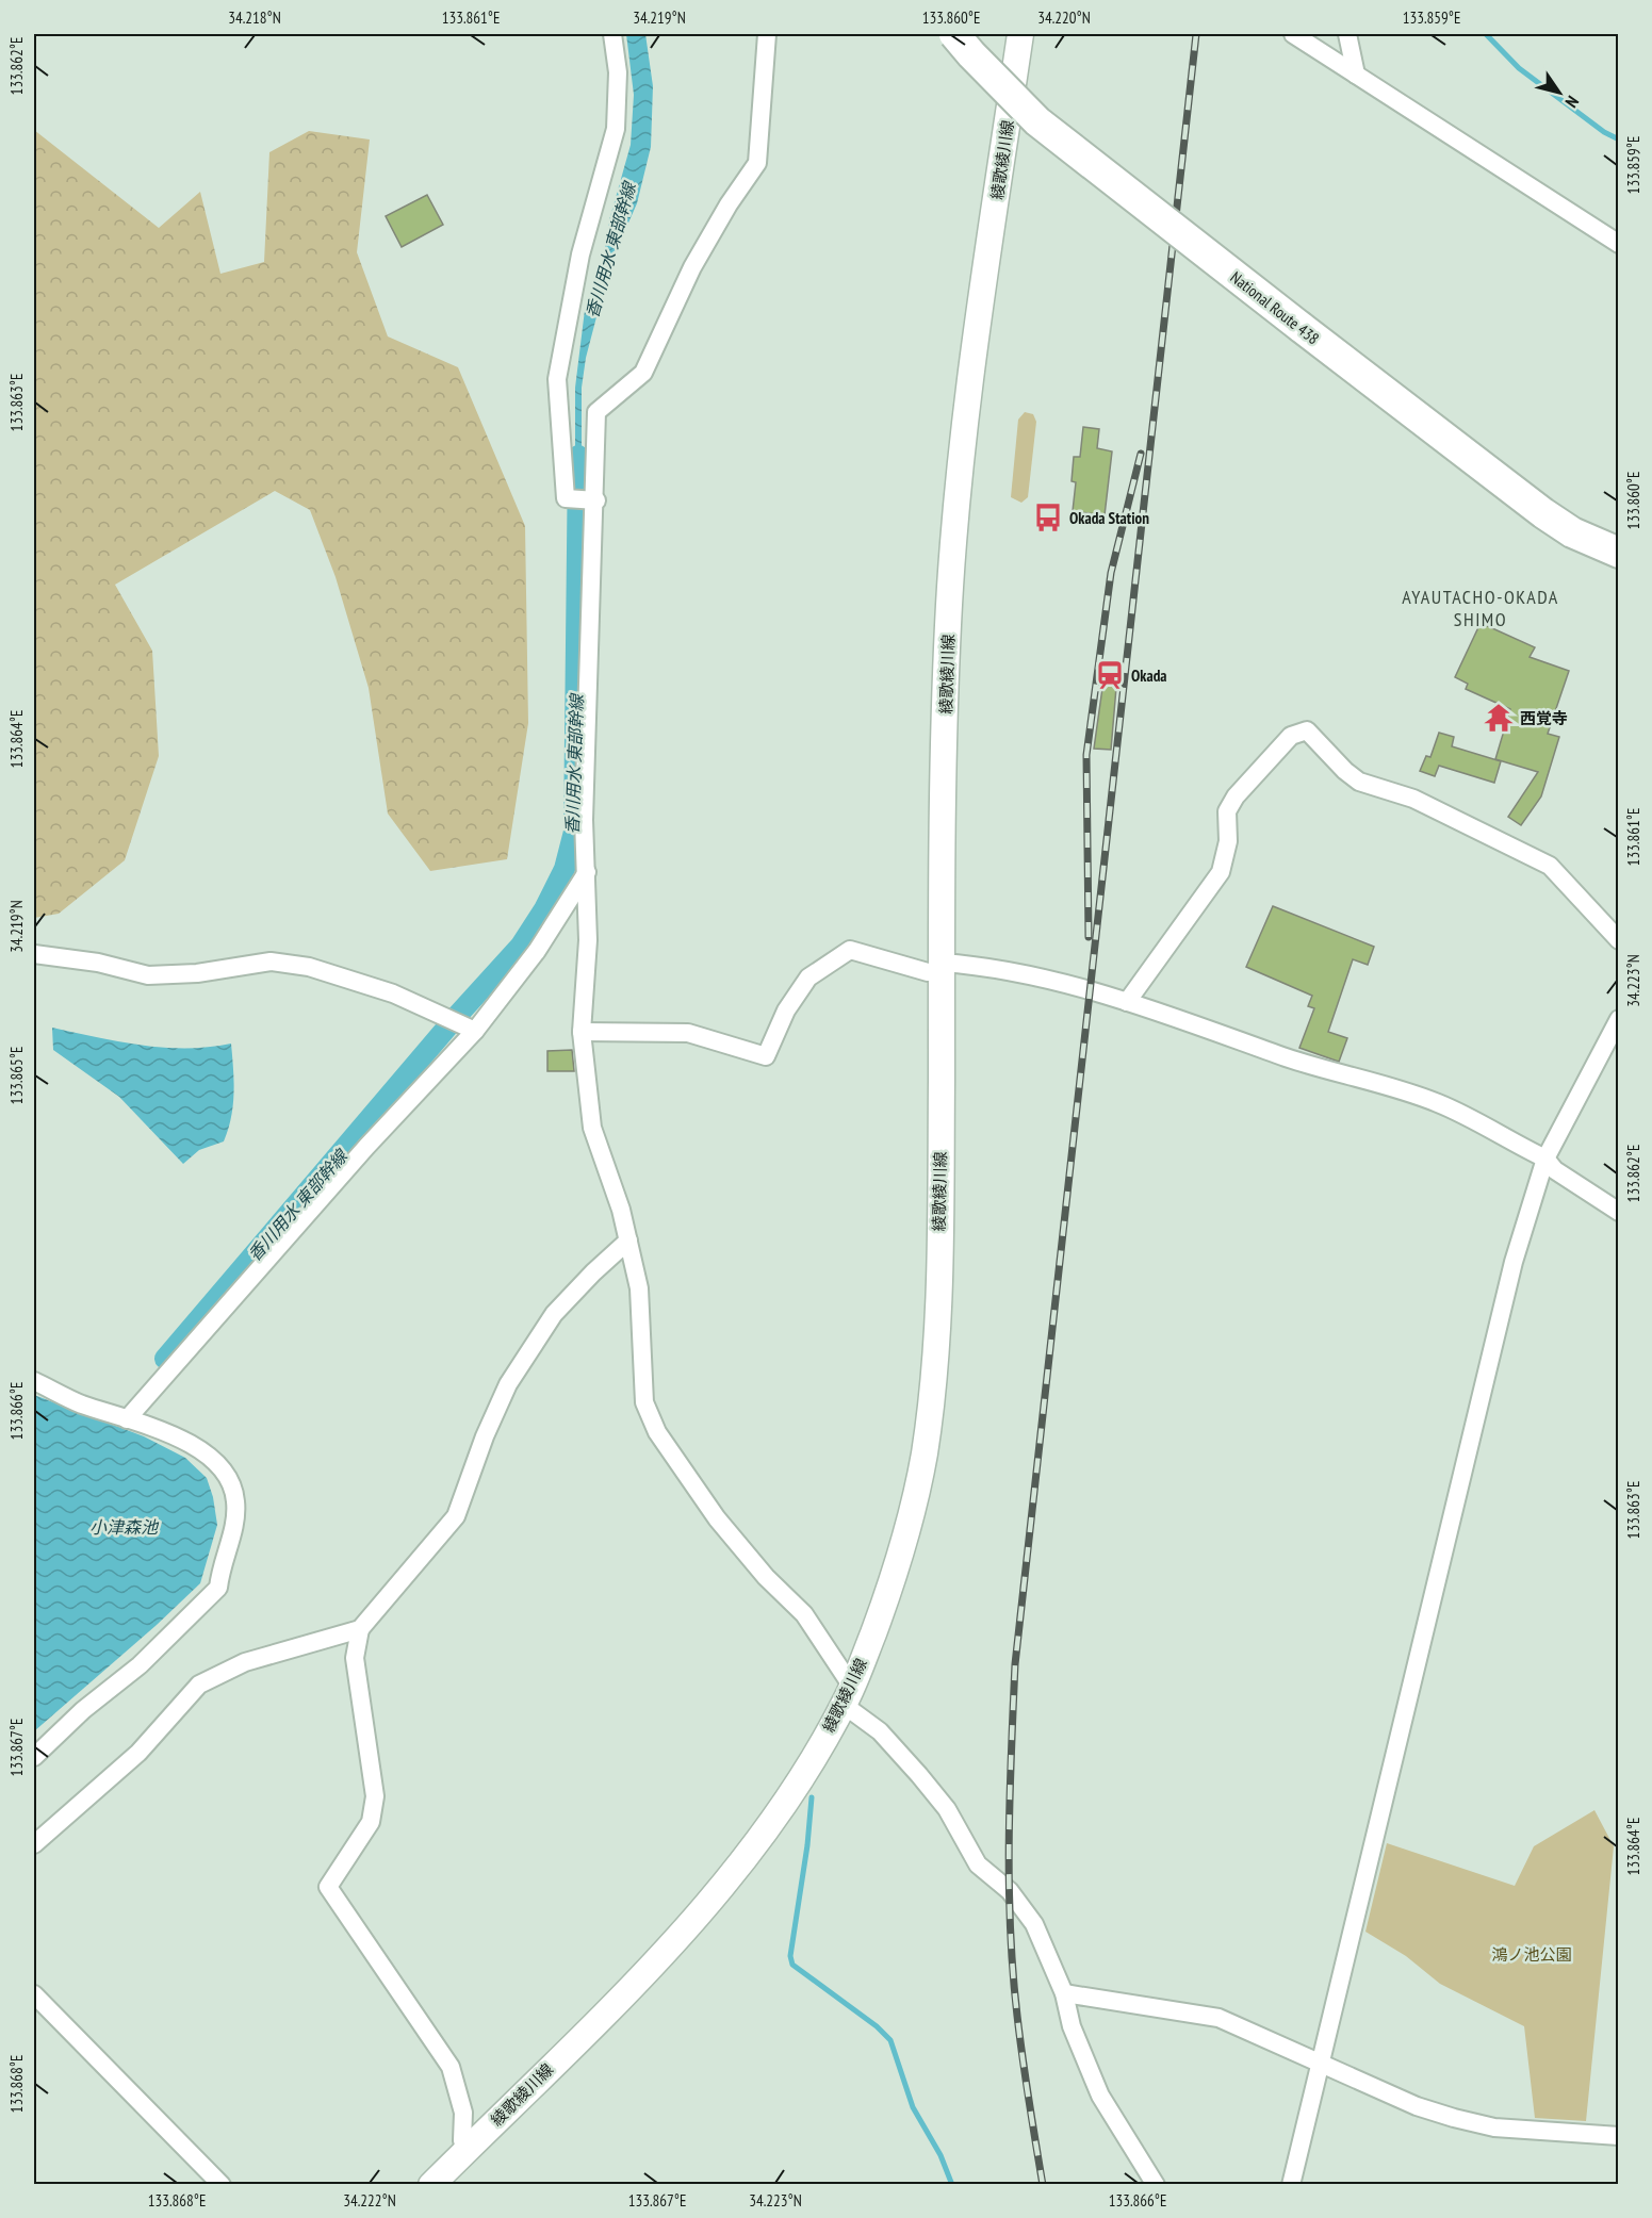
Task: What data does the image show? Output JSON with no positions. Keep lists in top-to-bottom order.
{
  "streets": {
    "highway": ["National Route 438"],
    "main road": ["綾歌綾川線"]
  },
  "districts": ["AYAUTACHO-OKADA SHIMO"],
  "water": ["香川用水 東部幹線", "小津森池"],
  "parks": ["鴻ノ池公園"],
  "places": {
    "bus stop": ["Okada Station"],
    "station": ["Okada"],
    "temple": ["西覚寺"]
  },
  "north": "bottom right",
  "coordinates": [
    "34.218°N",
    "133.861°E",
    "34.219°N",
    "133.860°E",
    "34.220°N",
    "133.859°E",
    "133.862°E",
    "133.863°E",
    "133.864°E",
    "34.223°N",
    "133.865°E",
    "133.866°E",
    "133.867°E",
    "133.868°E",
    "34.222°N"
  ]
}
